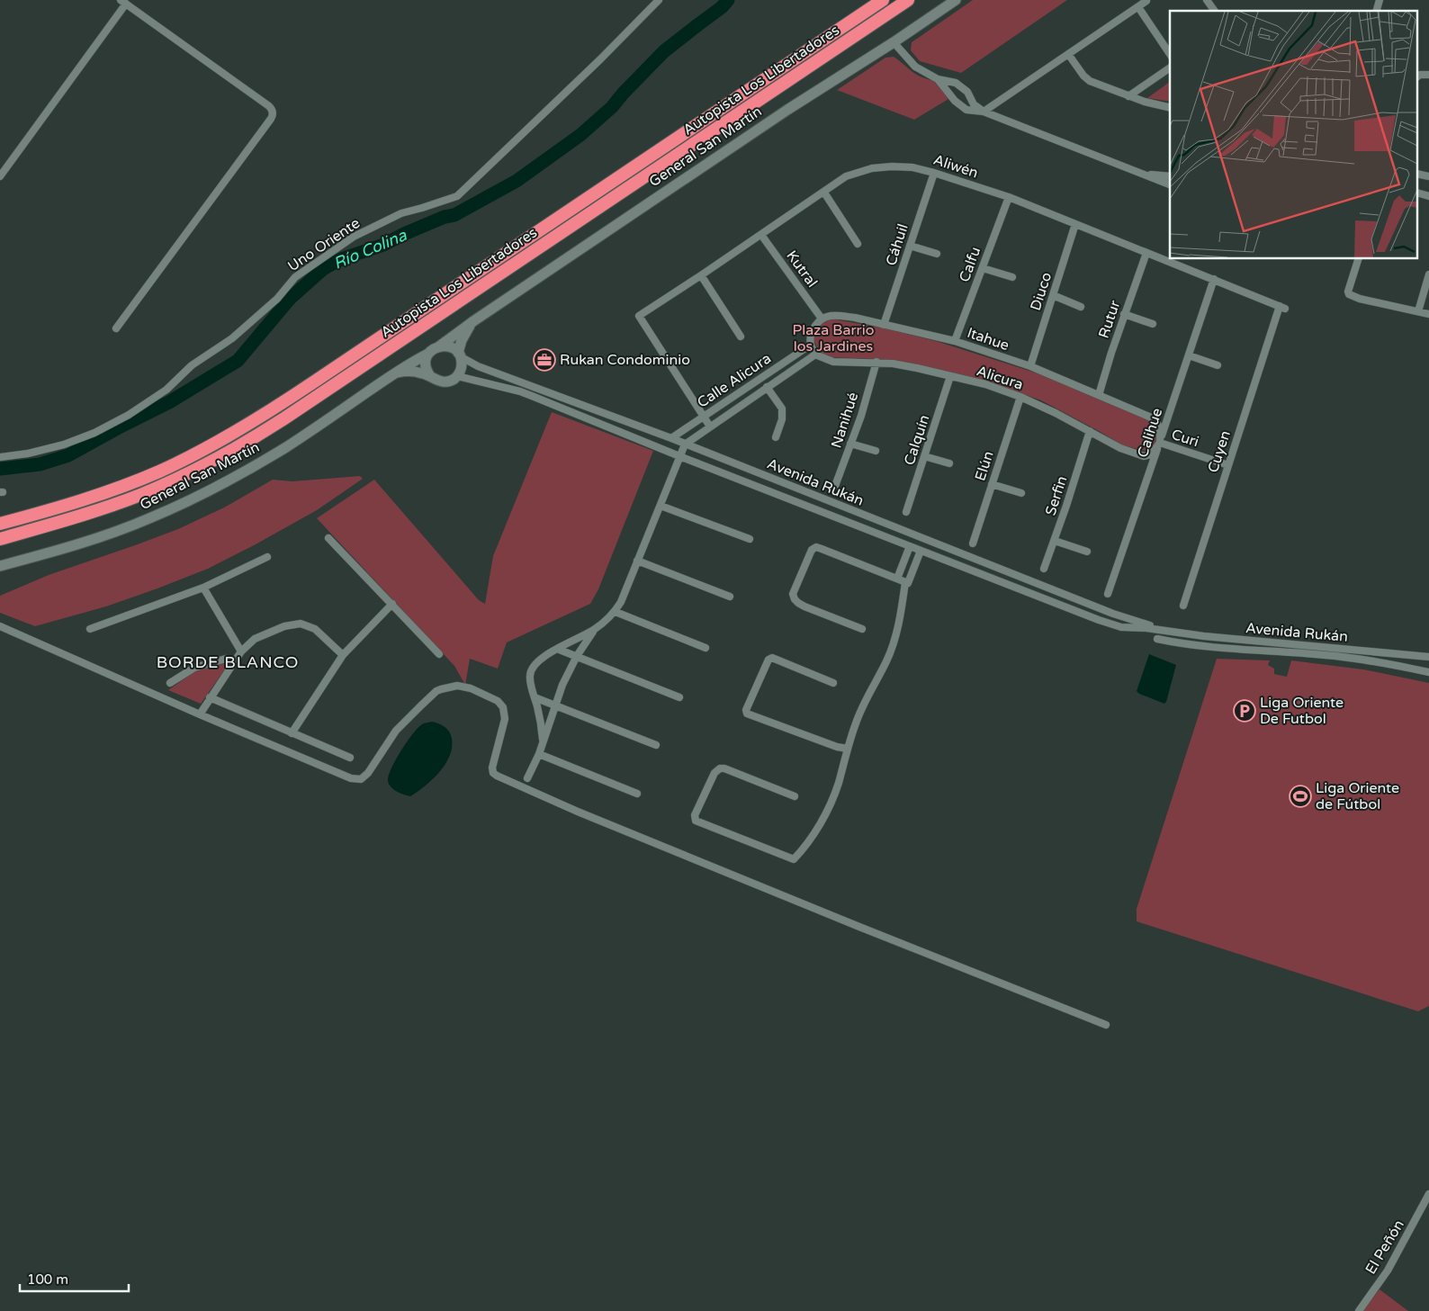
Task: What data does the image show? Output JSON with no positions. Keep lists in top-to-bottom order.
{
  "streets": {
    "highway": ["Autopista Los Libertadores"],
    "street": [
      "General San Martín",
      "Aliwén",
      "Uno Oriente",
      "Cáhuil",
      "Calfu",
      "Kutral",
      "Diuco",
      "Rutur",
      "Itahue",
      "Alicura",
      "Calle Alicura",
      "Nanihué",
      "Calihue",
      "Curi",
      "Calquín",
      "Cuyen",
      "Elún",
      "Avenida Rukán",
      "Serfin",
      "El Peñón"
    ]
  },
  "crossings": [
    ["General San Martín", "Avenida Rukán"],
    ["Aliwén", "Cáhuil"],
    ["Aliwén", "Calfu"],
    ["Aliwén", "Kutral"],
    ["Aliwén", "Diuco"],
    ["Aliwén", "Rutur"],
    ["Aliwén", "Calle Alicura"],
    ["Aliwén", "Calihue"],
    ["Aliwén", "Cuyen"],
    ["Cáhuil", "Itahue"],
    ["Calfu", "Itahue"],
    ["Kutral", "Itahue"],
    ["Diuco", "Itahue"],
    ["Rutur", "Itahue"],
    ["Itahue", "Alicura"],
    ["Itahue", "Calihue"],
    ["Itahue", "Curi"],
    ["Alicura", "Calle Alicura"],
    ["Alicura", "Nanihué"],
    ["Alicura", "Calihue"],
    ["Alicura", "Curi"],
    ["Alicura", "Calquín"],
    ["Alicura", "Elún"],
    ["Alicura", "Serfin"],
    ["Calle Alicura", "Avenida Rukán"],
    ["Calihue", "Curi"],
    ["Curi", "Cuyen"]
  ],
  "districts": ["BORDE BLANCO"],
  "water": ["Río Colina"],
  "parks": ["Plaza Barrio los Jardines"],
  "places": {
    "office": ["Rukan Condominio"],
    "parking": ["Liga Oriente De Futbol"],
    "sports": ["Liga Oriente de Fútbol"]
  },
  "scale_bar": "100 m"
}
